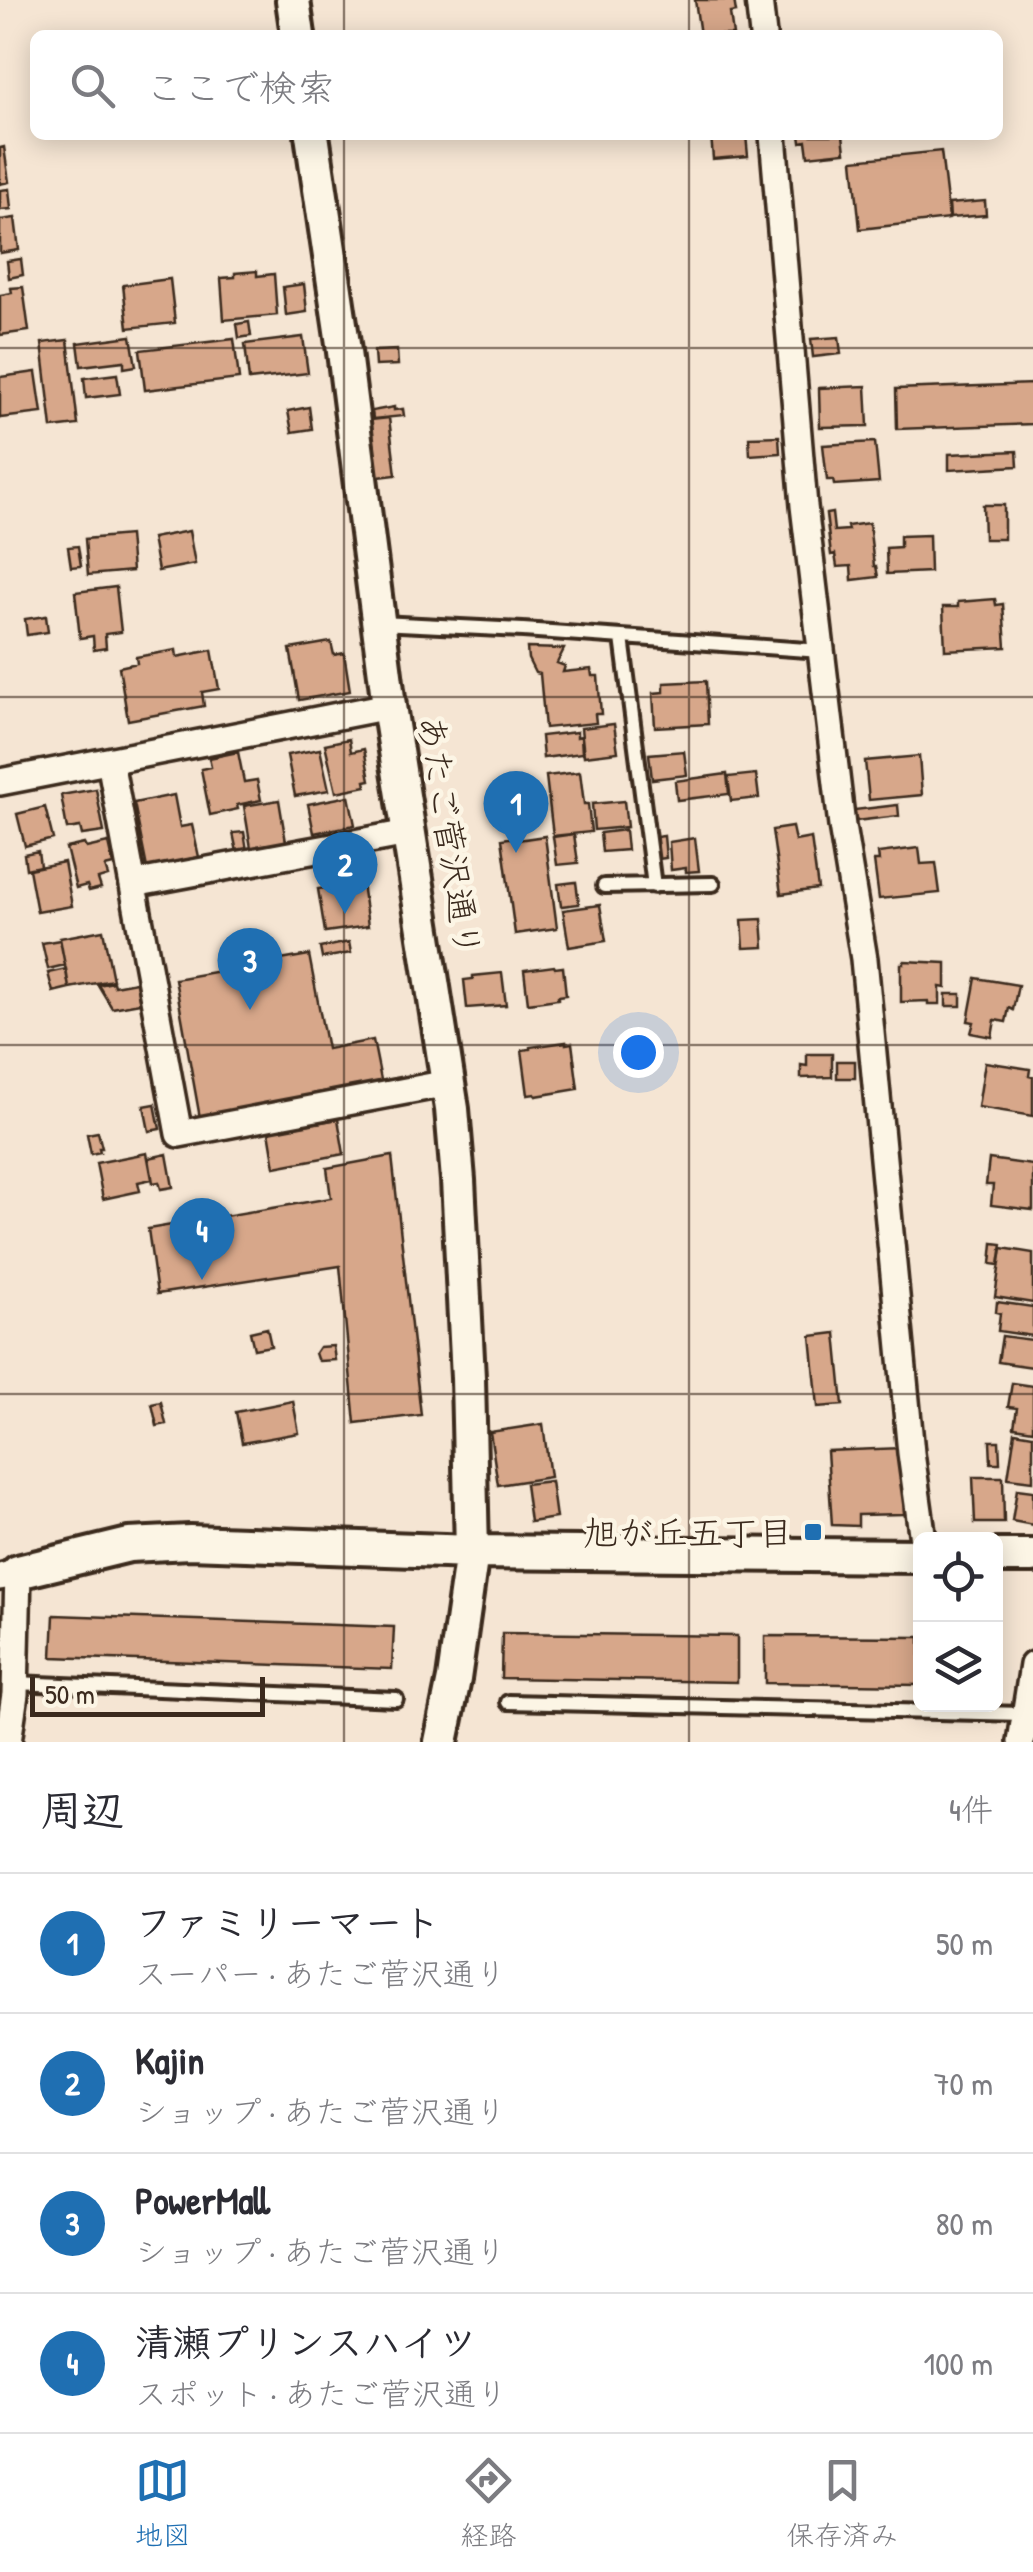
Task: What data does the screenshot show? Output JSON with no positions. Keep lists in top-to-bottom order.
{
  "streets": {
    "street": ["あたご菅沢通り"]
  },
  "places": {
    "transit": ["旭が丘五丁目"]
  },
  "scale_bar": "50 m",
  "page": {
    "search": "ここで検索",
    "pins": [
      "1",
      "2",
      "3",
      "4"
    ],
    "scale": "50 m",
    "heading": ["周辺", "4件"],
    "list": [
      {
        "mark": "1",
        "name": "ファミリーマート",
        "note": "スーパー · あたご菅沢通り",
        "value": "50 m"
      },
      {
        "mark": "2",
        "name": "Kajin",
        "note": "ショップ · あたご菅沢通り",
        "value": "70 m"
      },
      {
        "mark": "3",
        "name": "PowerMall",
        "note": "ショップ · あたご菅沢通り",
        "value": "80 m"
      },
      {
        "mark": "4",
        "name": "清瀬プリンスハイツ",
        "note": "スポット · あたご菅沢通り",
        "value": "100 m"
      }
    ],
    "nav": ["地図", "経路", "保存済み"]
  }
}
